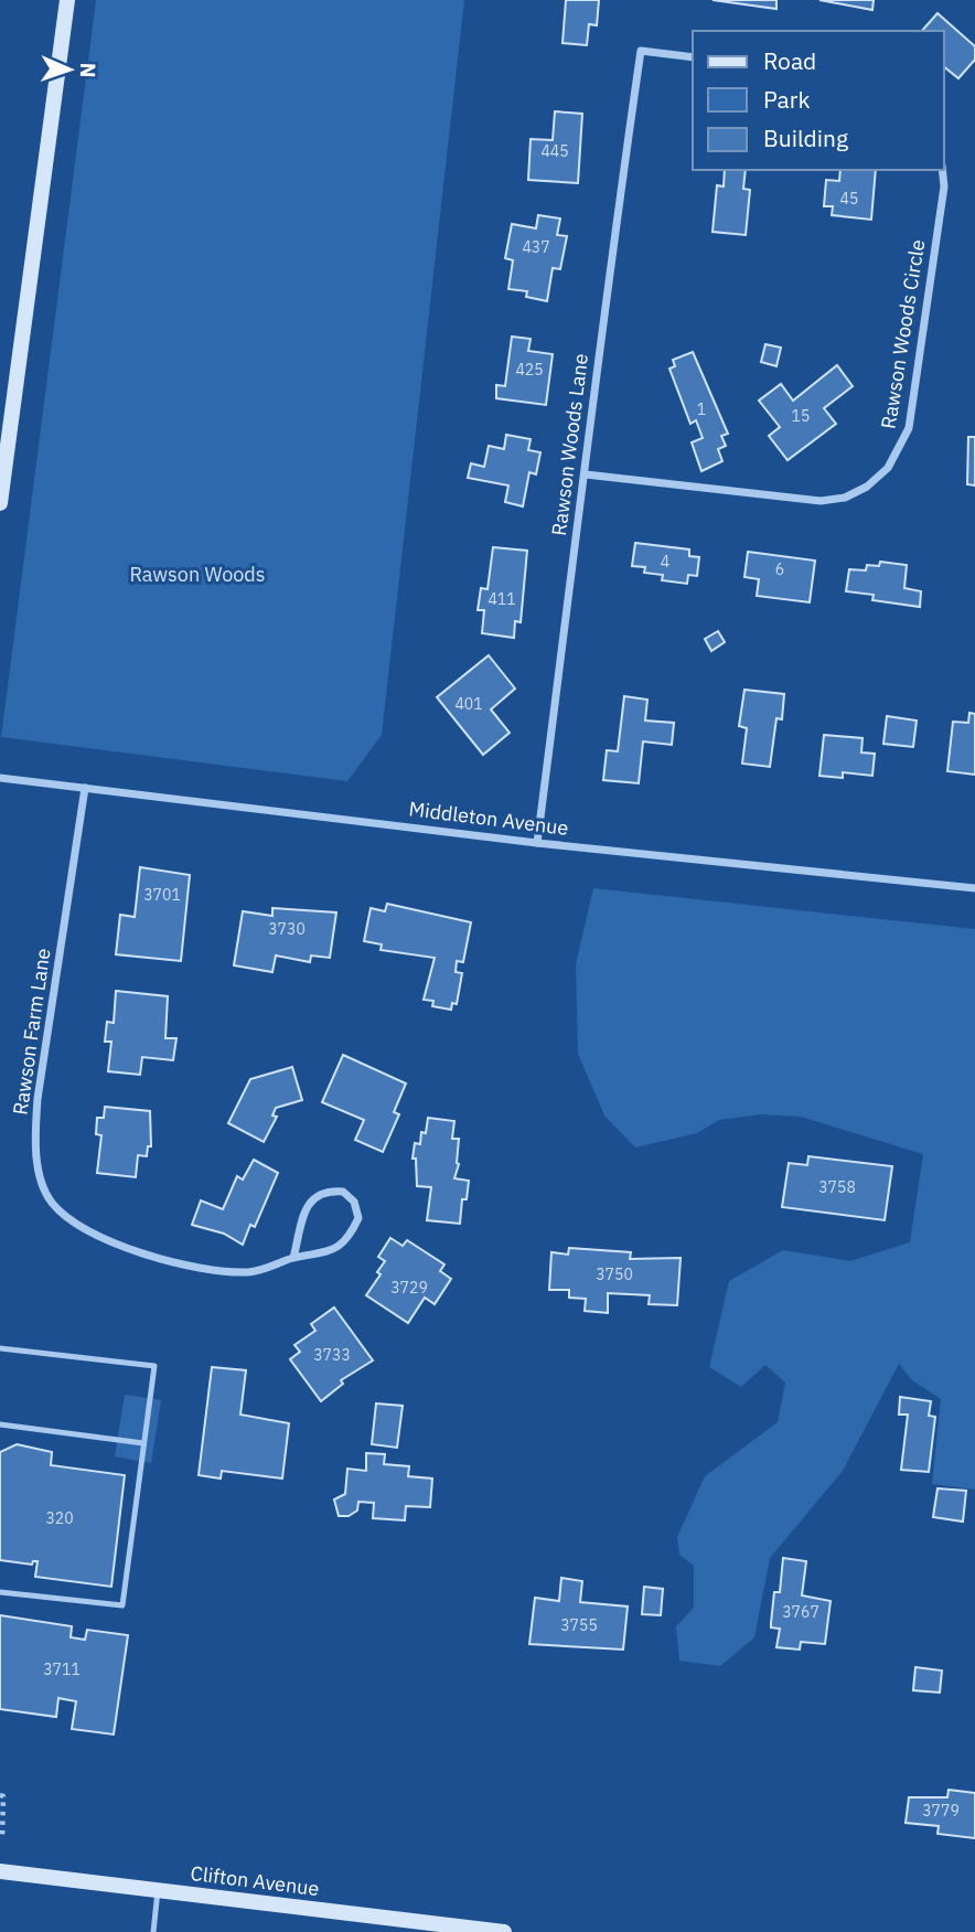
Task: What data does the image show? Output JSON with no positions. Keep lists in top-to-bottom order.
{
  "streets": {
    "main road": ["Clifton Avenue"],
    "street": [
      "Rawson Woods Circle",
      "Rawson Woods Lane",
      "Middleton Avenue",
      "Rawson Farm Lane"
    ]
  },
  "crossings": [
    ["Rawson Woods Circle", "Rawson Woods Lane"],
    ["Rawson Woods Lane", "Middleton Avenue"],
    ["Middleton Avenue", "Rawson Farm Lane"]
  ],
  "parks": ["Rawson Woods"],
  "house_numbers": [
    "445",
    "45",
    "437",
    "425",
    "1",
    "15",
    "4",
    "6",
    "411",
    "401",
    "3701",
    "3730",
    "3758",
    "3750",
    "3729",
    "3733",
    "320",
    "3767",
    "3755",
    "3711",
    "3779"
  ],
  "legend": ["Road", "Park", "Building"],
  "north": "right"
}
